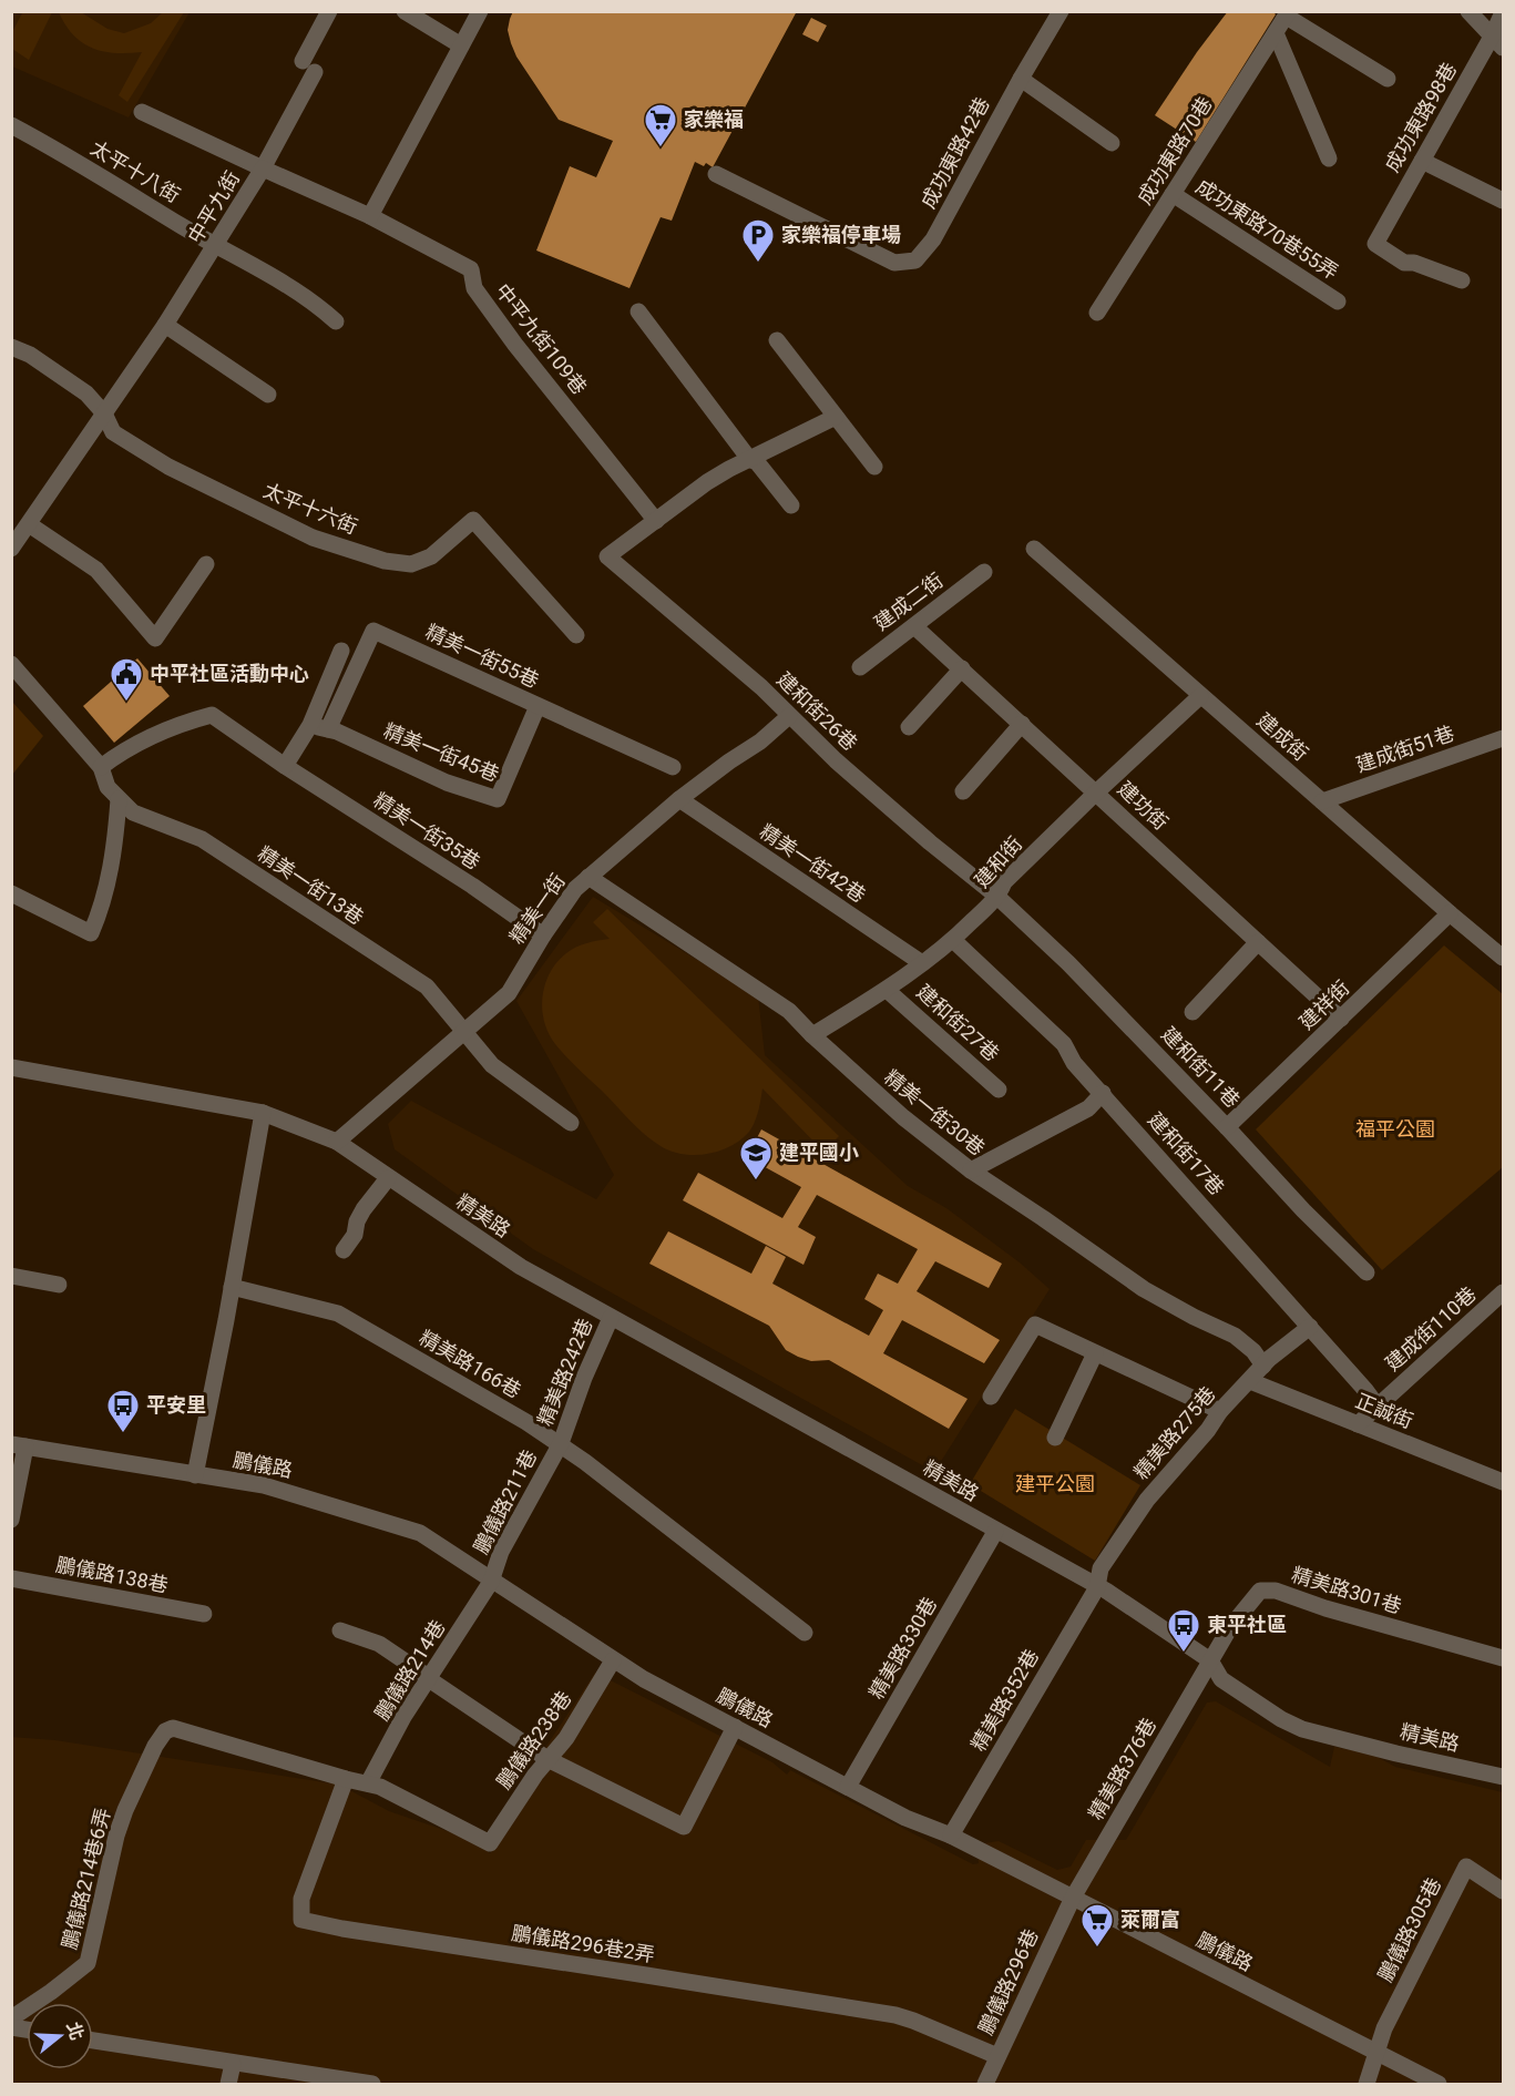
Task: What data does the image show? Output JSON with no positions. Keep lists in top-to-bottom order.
{
  "streets": {
    "street": [
      "成功東路98巷",
      "成功東路70巷",
      "成功東路42巷",
      "太平十八街",
      "中平九街",
      "成功東路70巷55弄",
      "中平九街109巷",
      "太平十六街",
      "建成二街",
      "精美一街55巷",
      "建和街26巷",
      "建成街",
      "建成街51巷",
      "精美一街45巷",
      "建功街",
      "精美一街35巷",
      "建和街",
      "精美一街42巷",
      "精美一街13巷",
      "精美一街",
      "建祥街",
      "建和街27巷",
      "建和街11巷",
      "精美一街30巷",
      "建和街17巷",
      "精美路",
      "建成街110巷",
      "精美路166巷",
      "精美路242巷",
      "正誠街",
      "精美路275巷",
      "鵬儀路",
      "鵬儀路211巷",
      "鵬儀路138巷",
      "精美路301巷",
      "精美路330巷",
      "鵬儀路214巷",
      "精美路352巷",
      "鵬儀路238巷",
      "精美路376巷",
      "鵬儀路214巷6弄",
      "鵬儀路305巷",
      "鵬儀路296巷2弄",
      "鵬儀路296巷"
    ]
  },
  "crossings": [
    ["成功東路70巷", "成功東路70巷55弄"],
    ["太平十八街", "中平九街"],
    ["中平九街", "中平九街109巷"],
    ["中平九街", "太平十六街"],
    ["中平九街109巷", "建和街26巷"],
    ["建成二街", "建功街"],
    ["精美一街55巷", "精美一街45巷"],
    ["建和街26巷", "建和街"],
    ["建和街26巷", "精美一街"],
    ["建和街26巷", "建和街11巷"],
    ["建成街", "建成街51巷"],
    ["建成街", "建和街"],
    ["建成街", "建祥街"],
    ["建功街", "建和街"],
    ["建功街", "建祥街"],
    ["精美一街35巷", "精美一街13巷"],
    ["精美一街35巷", "精美一街"],
    ["建和街", "精美一街42巷"],
    ["建和街", "建和街27巷"],
    ["建和街", "建和街11巷"],
    ["建和街", "精美一街30巷"],
    ["建和街", "建和街17巷"],
    ["精美一街42巷", "精美一街"],
    ["精美一街13巷", "精美一街"],
    ["精美一街", "精美一街30巷"],
    ["精美一街", "精美路"],
    ["建祥街", "建和街11巷"],
    ["精美一街30巷", "精美路275巷"],
    ["建和街17巷", "建成街110巷"],
    ["建和街17巷", "精美路275巷"],
    ["精美路", "精美路242巷"],
    ["精美路", "精美路275巷"],
    ["精美路", "精美路301巷"],
    ["精美路", "精美路330巷"],
    ["精美路", "精美路352巷"],
    ["精美路", "精美路376巷"],
    ["建成街110巷", "正誠街"],
    ["精美路166巷", "精美路242巷"],
    ["精美路166巷", "鵬儀路211巷"],
    ["精美路242巷", "鵬儀路211巷"],
    ["正誠街", "精美路275巷"],
    ["精美路275巷", "精美路352巷"],
    ["鵬儀路", "鵬儀路211巷"],
    ["鵬儀路", "精美路330巷"],
    ["鵬儀路", "鵬儀路214巷"],
    ["鵬儀路", "精美路352巷"],
    ["鵬儀路", "鵬儀路238巷"],
    ["鵬儀路", "精美路376巷"],
    ["鵬儀路", "鵬儀路305巷"],
    ["鵬儀路", "鵬儀路296巷"],
    ["鵬儀路211巷", "鵬儀路214巷"],
    ["精美路301巷", "精美路376巷"],
    ["鵬儀路214巷", "鵬儀路214巷6弄"],
    ["鵬儀路238巷", "鵬儀路214巷6弄"],
    ["精美路376巷", "鵬儀路296巷"],
    ["鵬儀路214巷6弄", "鵬儀路296巷2弄"],
    ["鵬儀路296巷2弄", "鵬儀路296巷"]
  ],
  "parks": ["福平公園", "建平公園"],
  "places": {
    "supermarket": ["家樂福", "萊爾富"],
    "parking": ["家樂福停車場"],
    "public building": ["中平社區活動中心"],
    "school or university": ["建平國小"],
    "bus stop": ["平安里", "東平社區"]
  },
  "north": "right"
}
